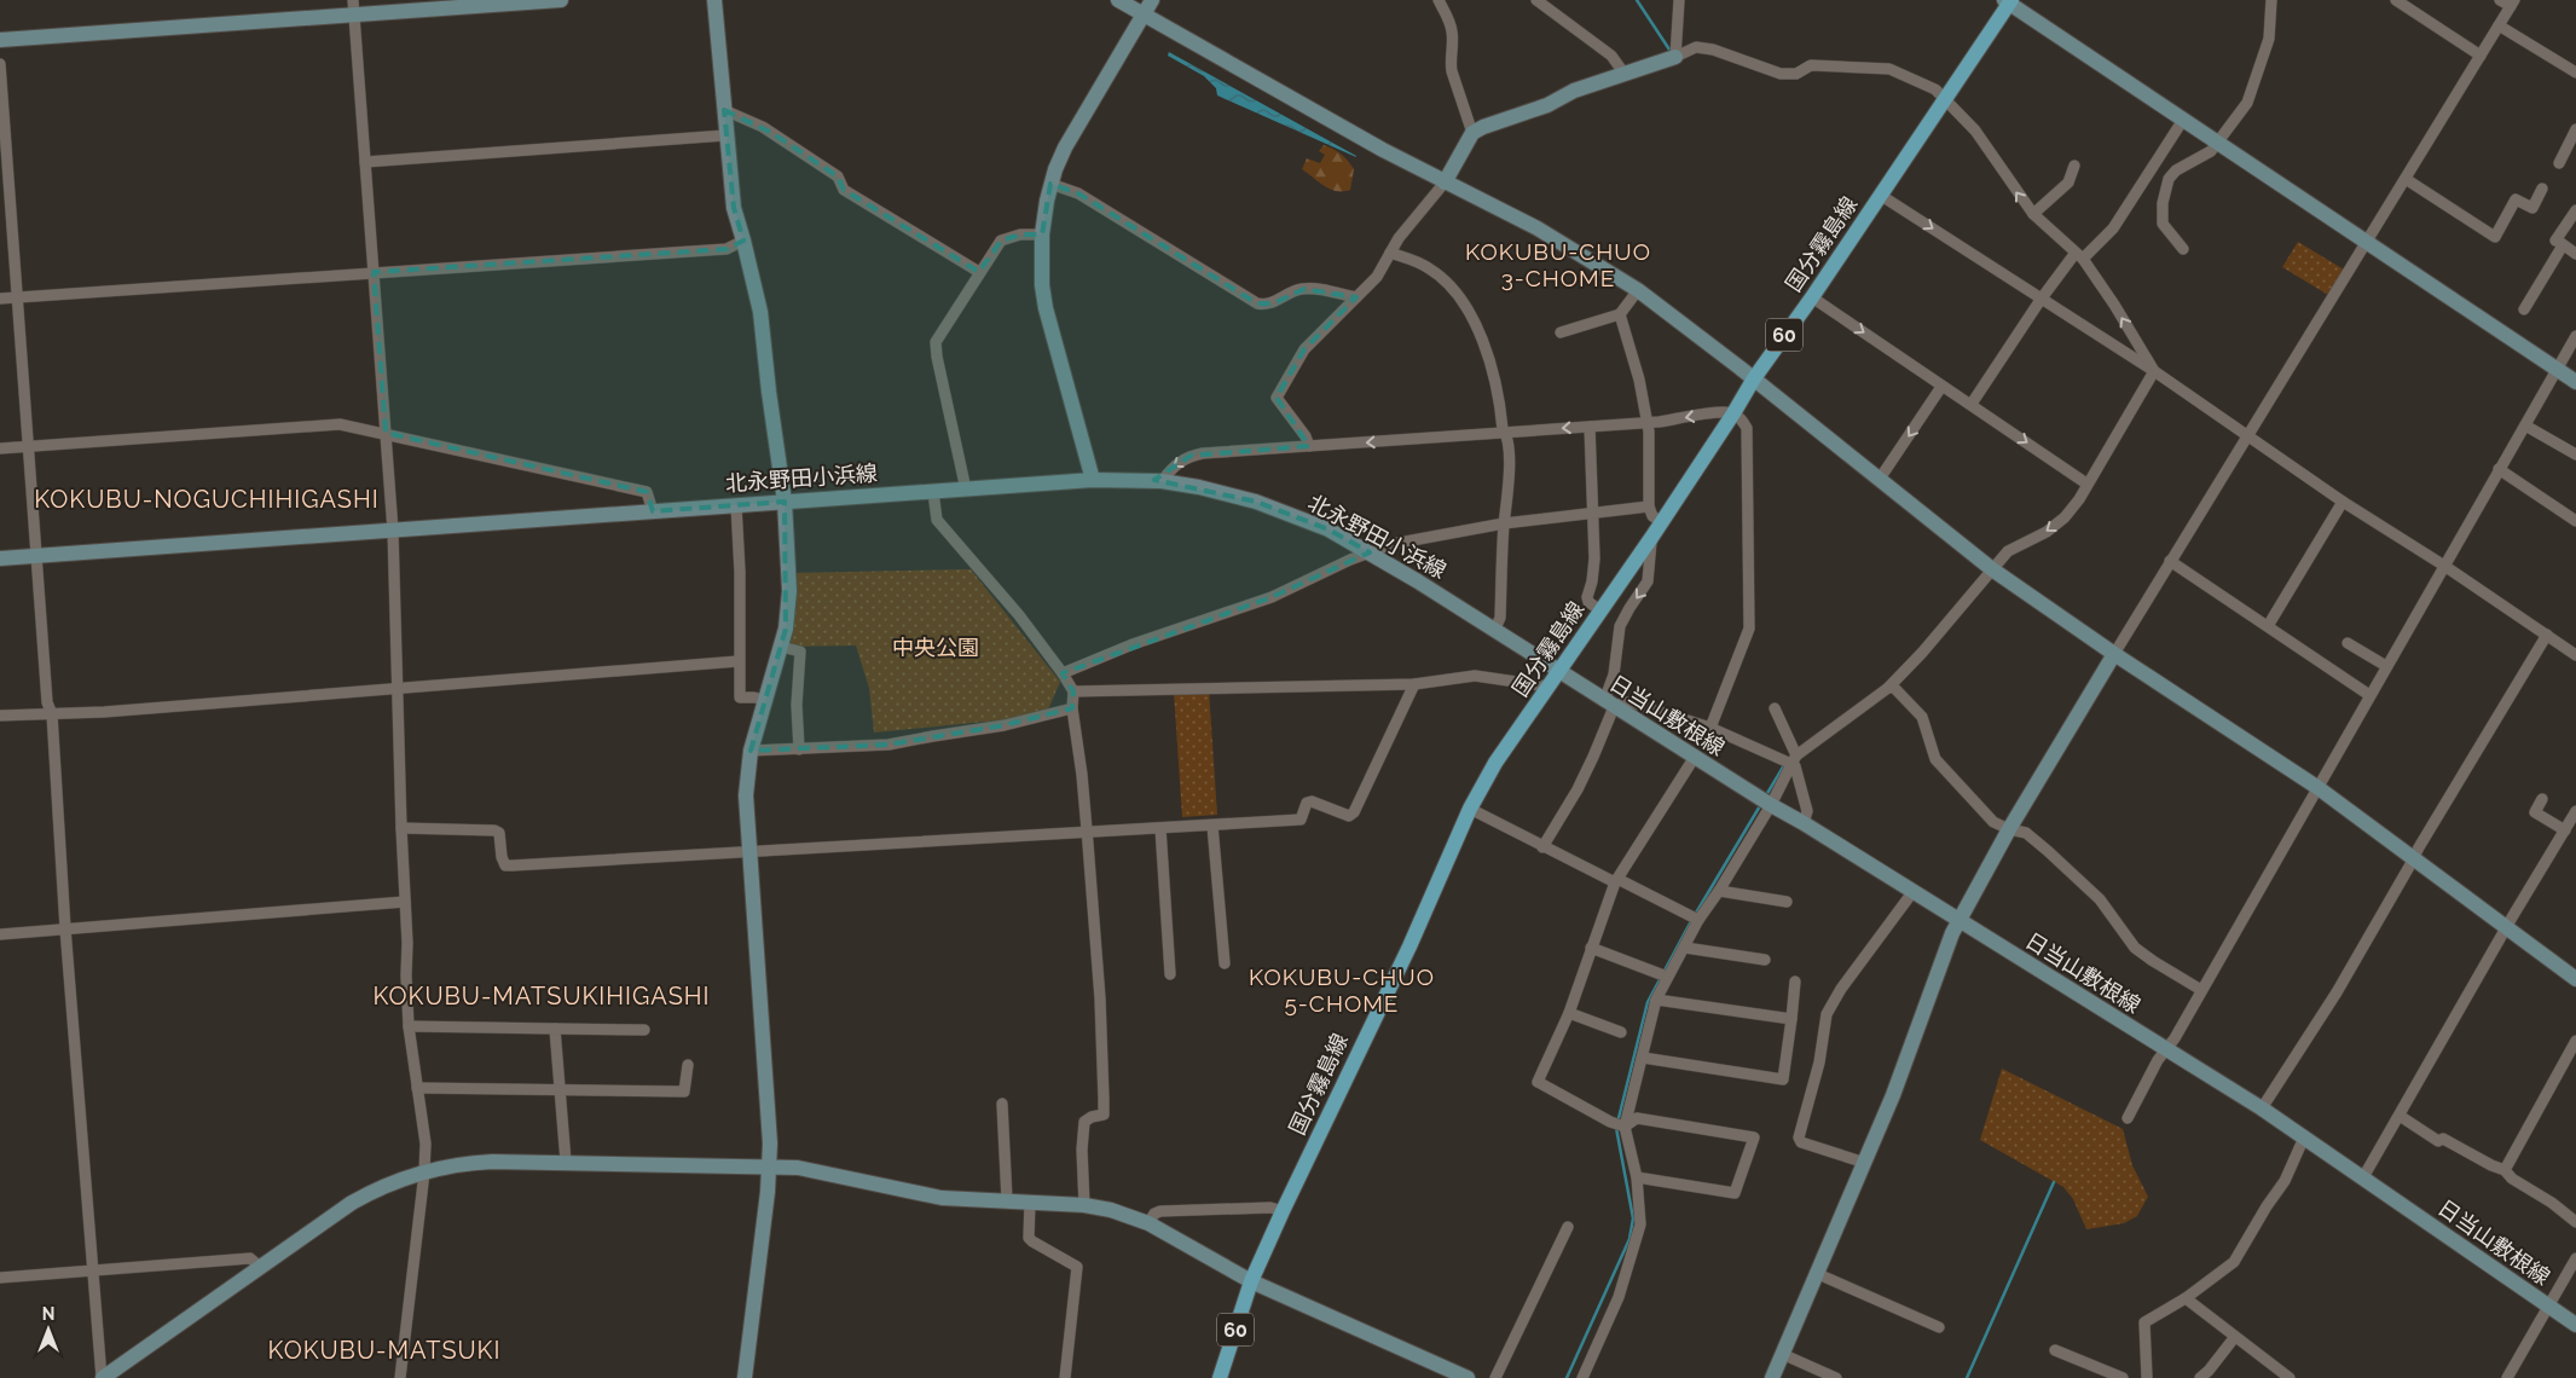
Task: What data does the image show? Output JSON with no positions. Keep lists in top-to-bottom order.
{
  "streets": {
    "main road": ["国分霧島線", "60"],
    "street": ["北永野田小浜線", "日当山敷根線"]
  },
  "crossings": [
    ["国分霧島線", "北永野田小浜線"],
    ["国分霧島線", "日当山敷根線"],
    ["北永野田小浜線", "日当山敷根線"]
  ],
  "districts": [
    "KOKUBU-CHUO 3-CHOME",
    "KOKUBU-NOGUCHIHIGASHI",
    "KOKUBU-CHUO 5-CHOME",
    "KOKUBU-MATSUKIHIGASHI",
    "KOKUBU-MATSUKI"
  ],
  "parks": ["中央公園"],
  "north": "top"
}
